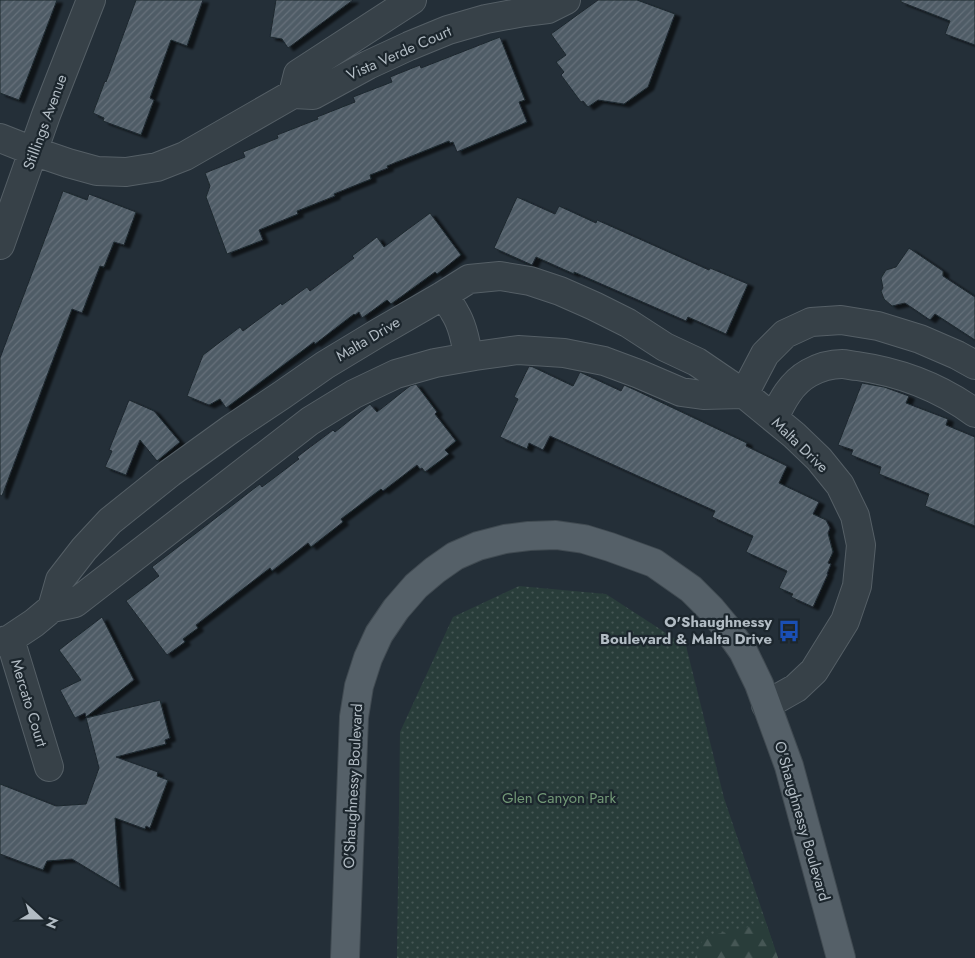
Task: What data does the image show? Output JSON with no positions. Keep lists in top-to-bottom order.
{
  "streets": {
    "main road": ["O'Shaughnessy Boulevard"],
    "street": [
      "Vista Verde Court",
      "Stillings Avenue",
      "Malta Drive",
      "Mercato Court"
    ]
  },
  "crossings": [
    ["Vista Verde Court", "Stillings Avenue"],
    ["Malta Drive", "O'Shaughnessy Boulevard"]
  ],
  "parks": ["Glen Canyon Park"],
  "places": {
    "bus stop": ["O'Shaughnessy Boulevard & Malta Drive"]
  },
  "north": "right"
}
